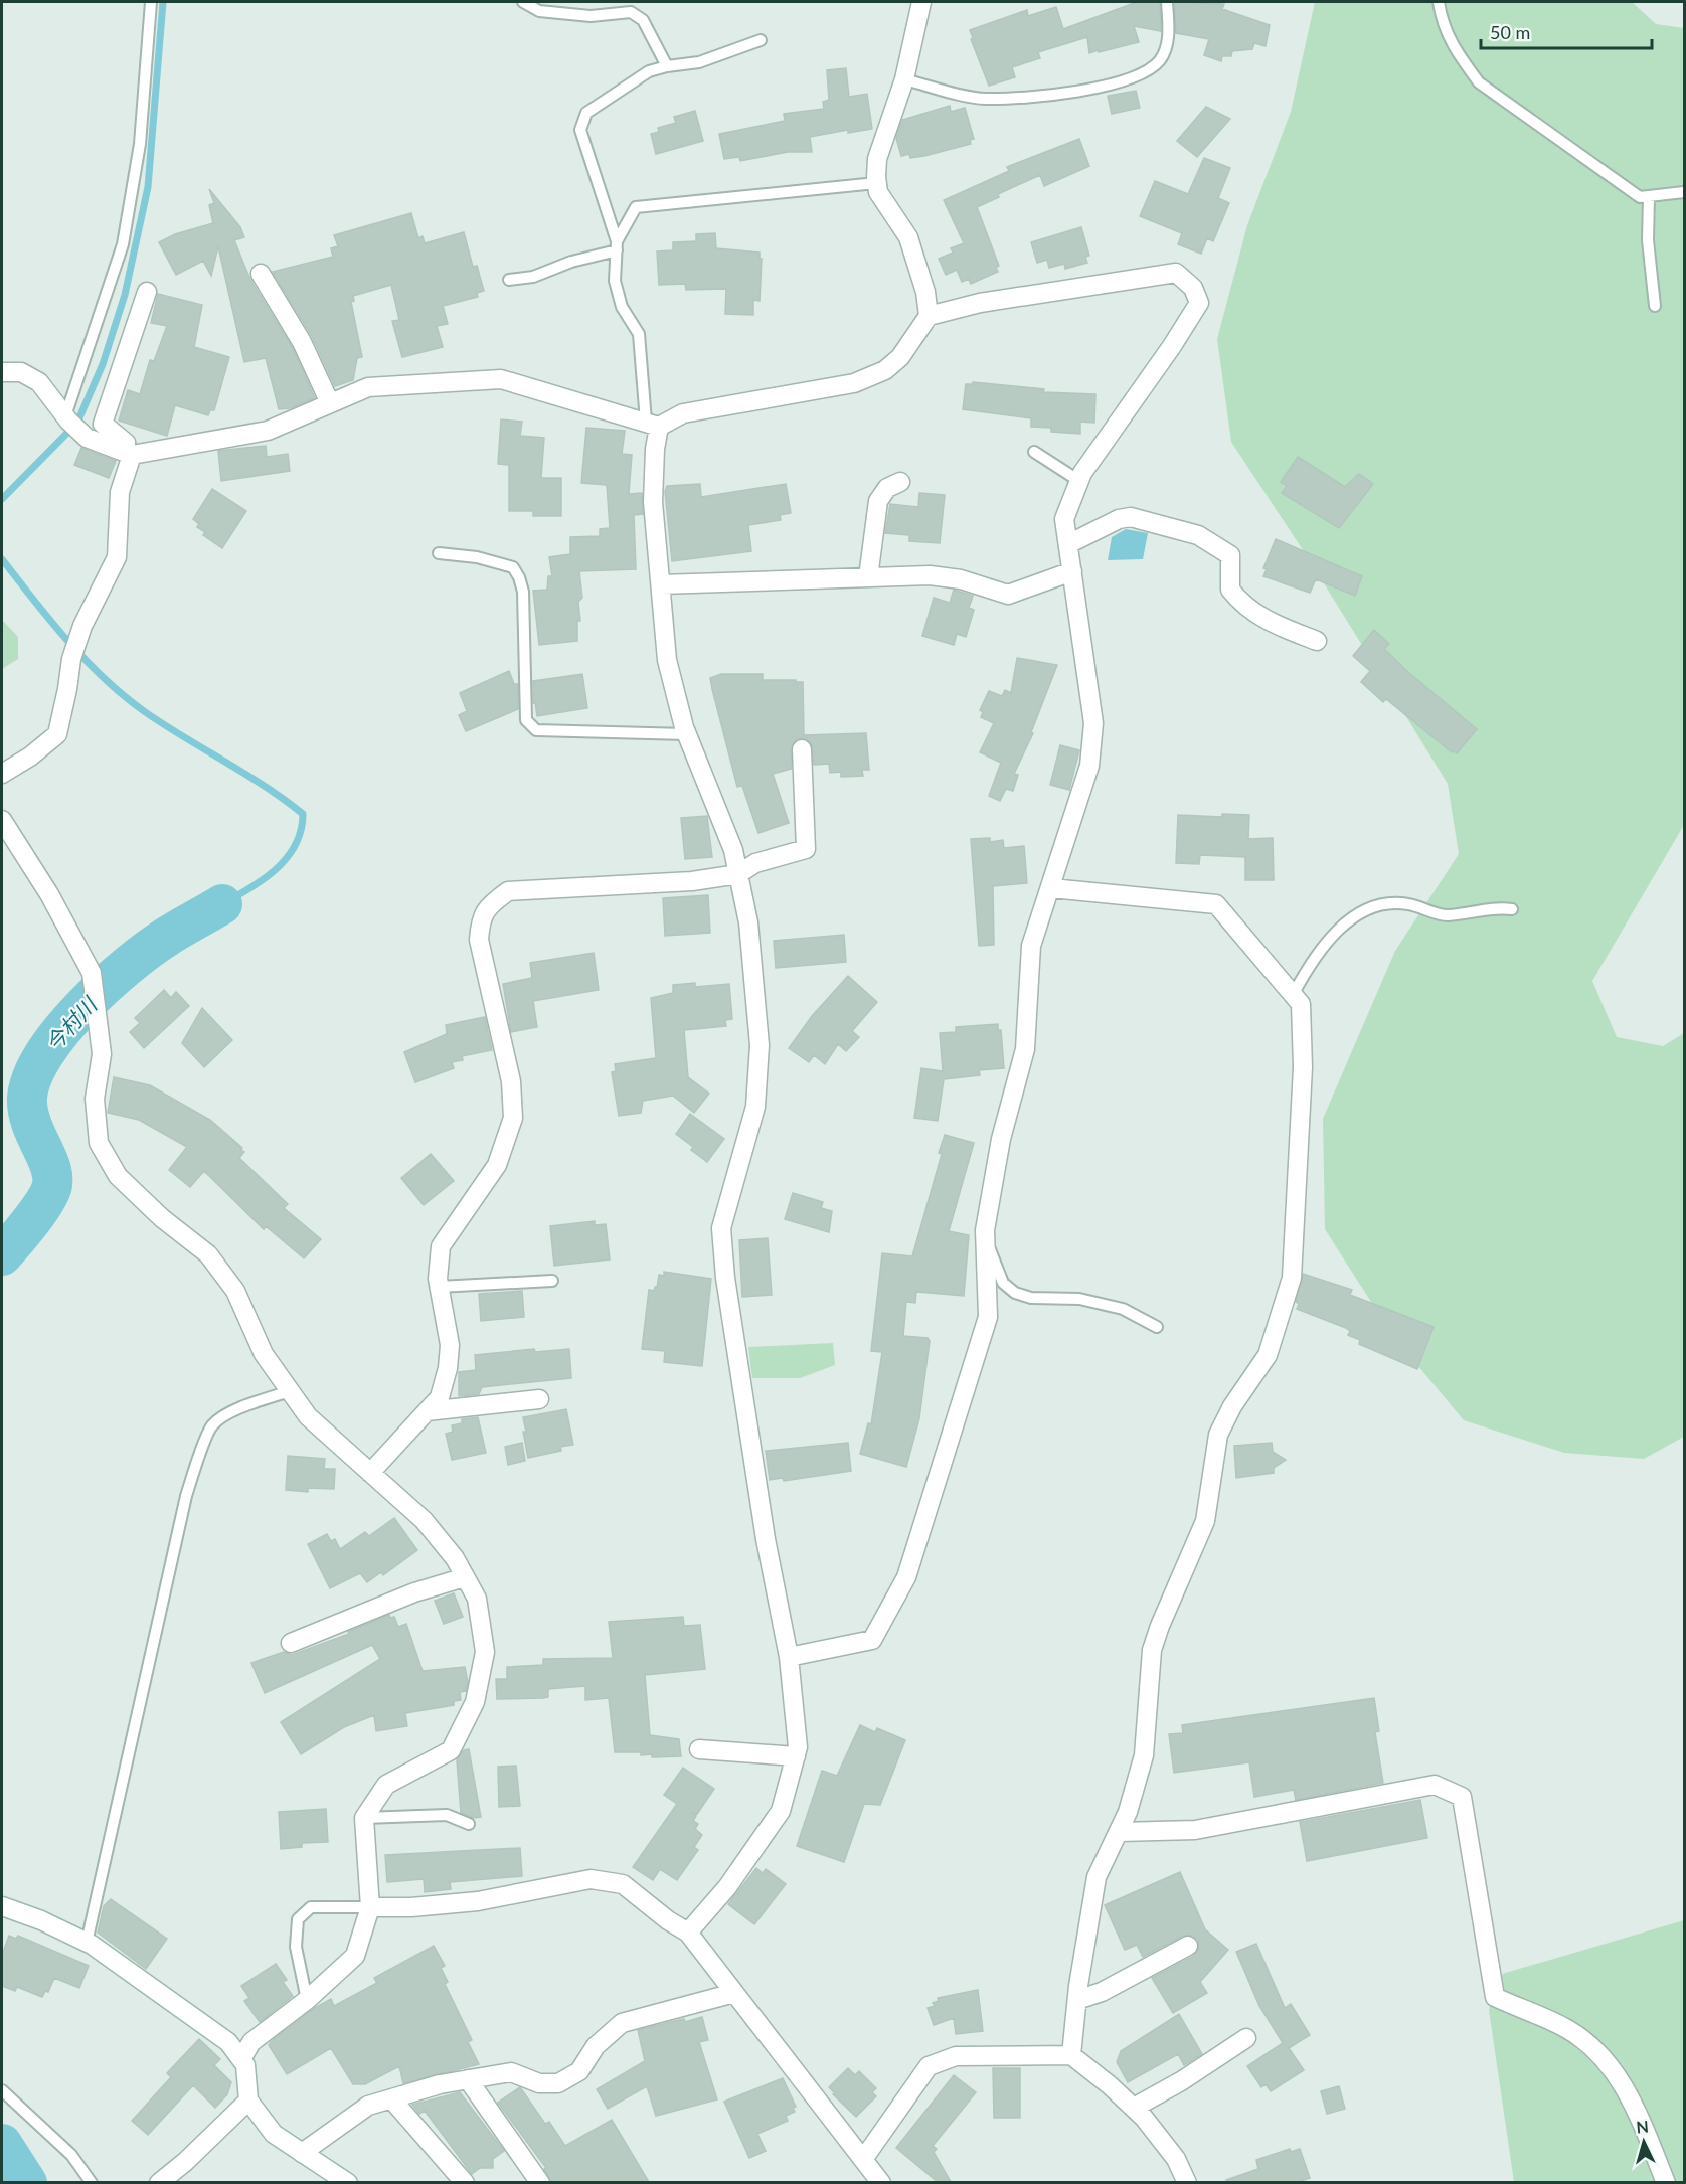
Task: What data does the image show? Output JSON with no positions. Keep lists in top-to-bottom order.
{
  "water": ["今村川"],
  "scale_bar": "50 m",
  "north": "top"
}
